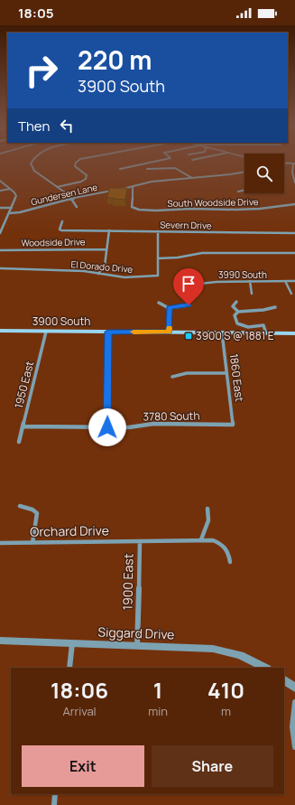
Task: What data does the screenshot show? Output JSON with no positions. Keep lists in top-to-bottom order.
{
  "streets": {
    "main road": ["3900 South"],
    "street": [
      "Gundersen Lane",
      "South Woodside Drive",
      "Severn Drive",
      "Woodside Drive",
      "El Dorado Drive",
      "3990 South",
      "1860 East",
      "1950 East",
      "3780 South",
      "Orchard Drive",
      "1900 East",
      "Siggard Drive"
    ]
  },
  "crossings": [
    ["Gundersen Lane", "South Woodside Drive"],
    ["Severn Drive", "El Dorado Drive"],
    ["3900 South", "1860 East"],
    ["3900 South", "1950 East"],
    ["1860 East", "3780 South"],
    ["1950 East", "3780 South"],
    ["Orchard Drive", "1900 East"],
    ["1900 East", "Siggard Drive"]
  ],
  "places": {
    "transit": ["3900 S @ 1881 E"]
  },
  "page": {
    "status": "18:05",
    "turn": ["220 m", "3900 South"],
    "then": "Then",
    "eta": [
      "18:06",
      "Arrival",
      "1",
      "min",
      "410",
      "m"
    ],
    "buttons": ["Exit", "Share"]
  }
}
